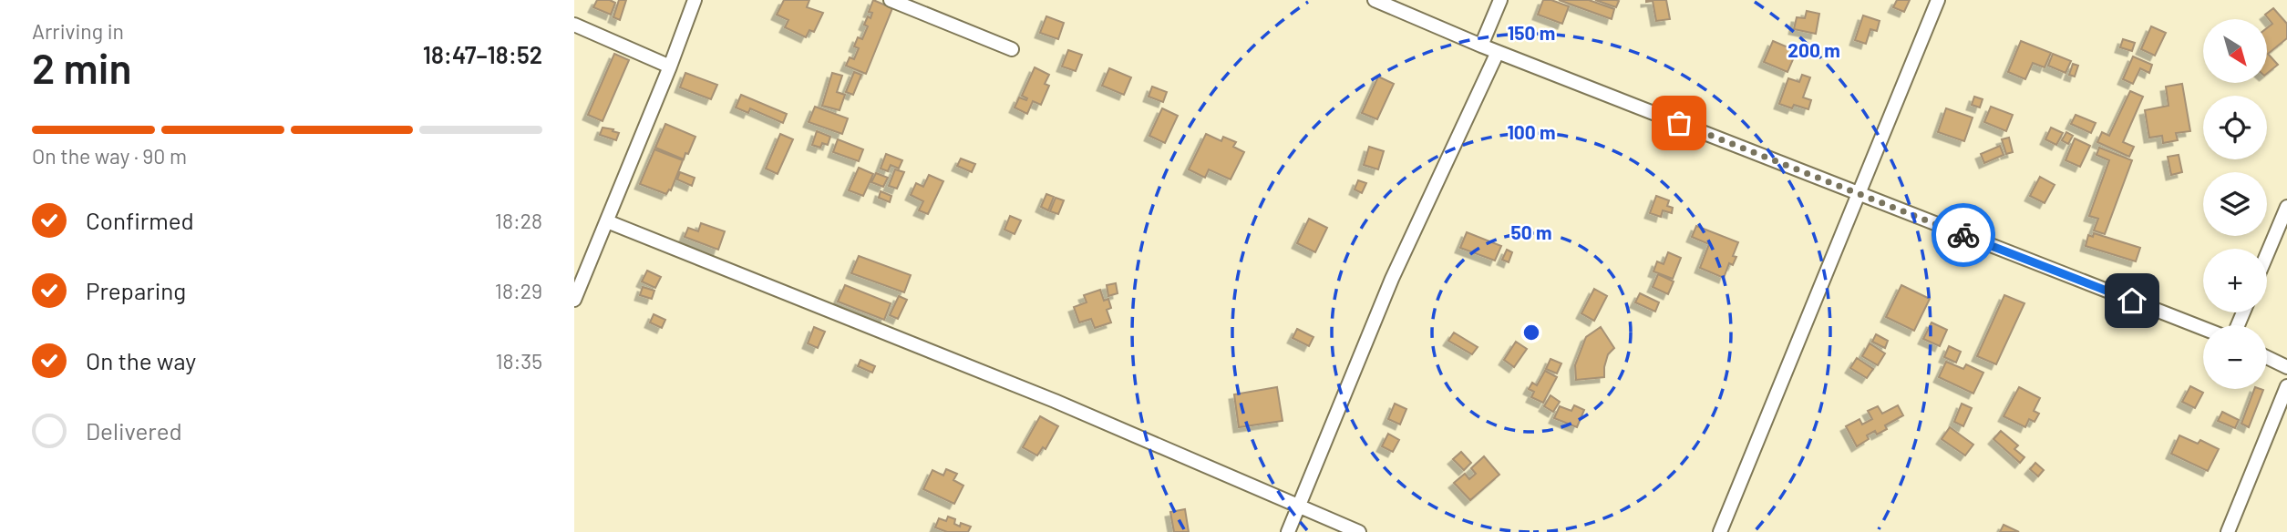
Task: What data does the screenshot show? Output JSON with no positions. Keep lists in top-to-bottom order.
{
  "north": "bottom right",
  "page": {
    "heading": ["2 min", "Arriving in", "18:47–18:52"],
    "map_buttons": ["+", "−"],
    "bar": "On the way · 90 m",
    "list": [
      ["Confirmed", "18:28"],
      ["Preparing", "18:29"],
      ["On the way", "18:35"],
      "Delivered"
    ]
  },
  "rings": [
    "150 m",
    "200 m",
    "100 m",
    "50 m"
  ]
}
